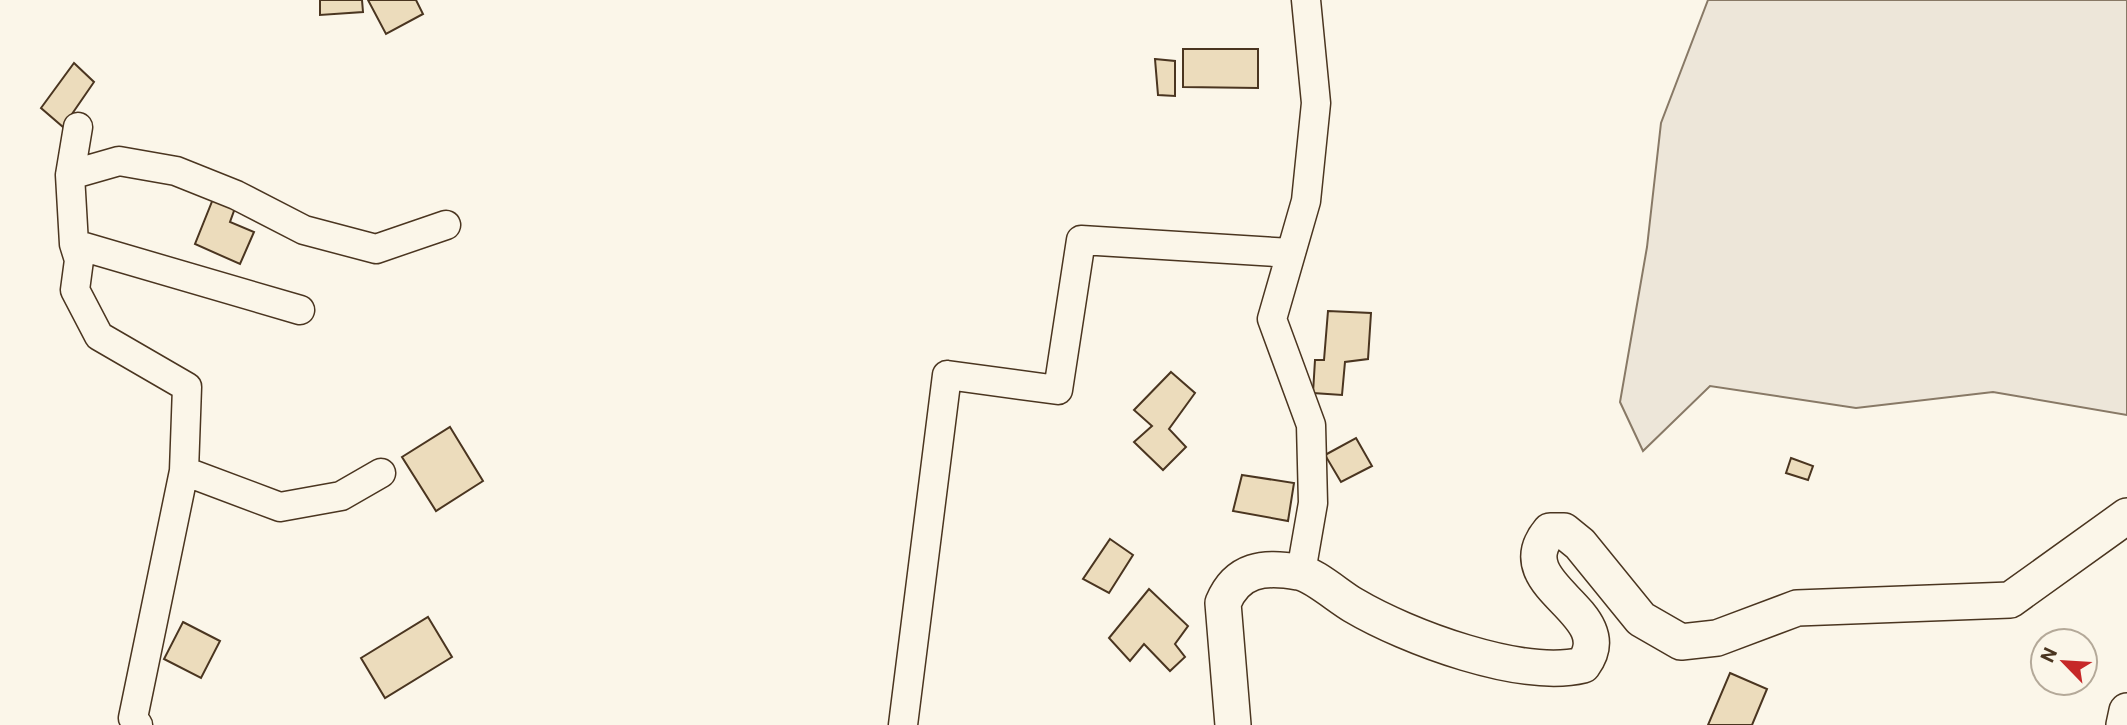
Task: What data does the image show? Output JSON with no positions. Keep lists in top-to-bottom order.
{
  "north": "top left"
}
